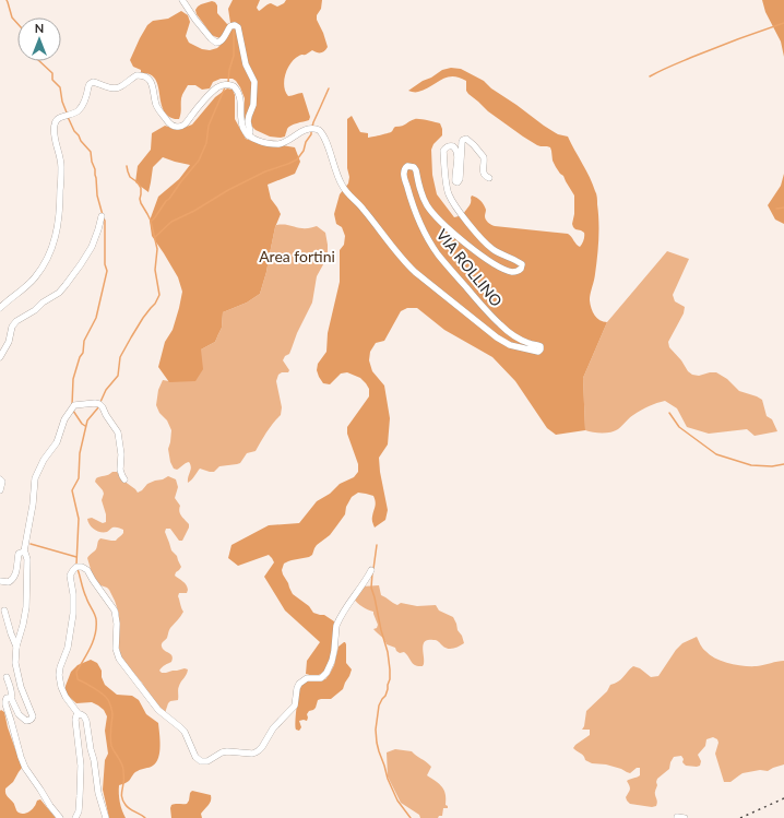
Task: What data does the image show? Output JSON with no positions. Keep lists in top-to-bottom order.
{
  "streets": {
    "street": ["VIA ROLLINO"]
  },
  "parks": ["Area fortini"],
  "north": "top"
}
